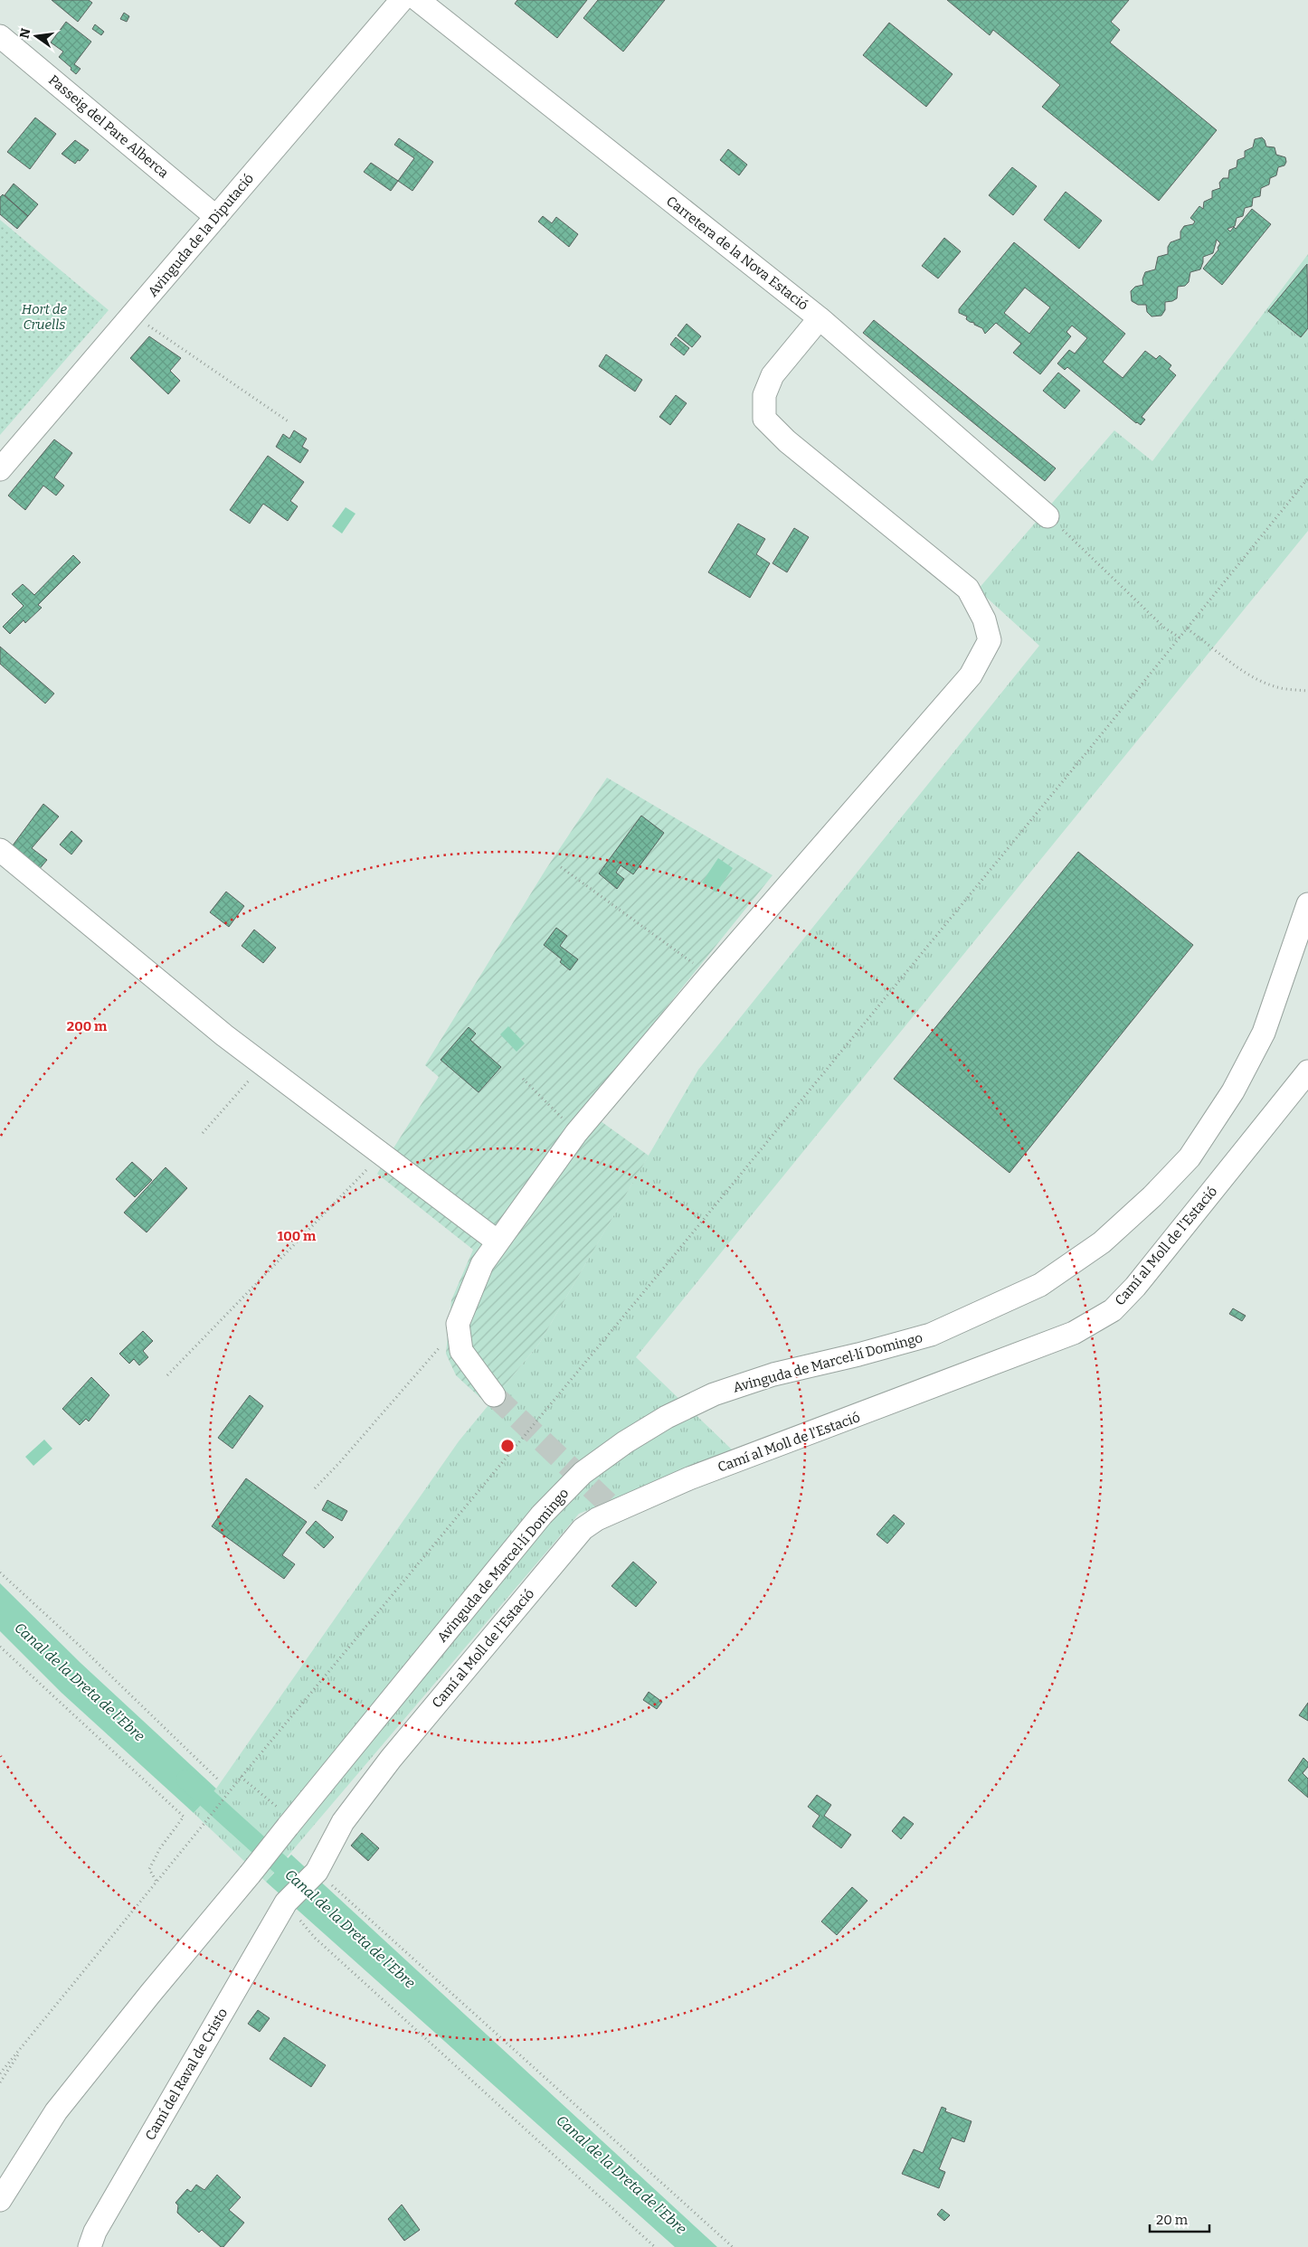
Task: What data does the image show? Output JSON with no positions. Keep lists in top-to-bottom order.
{
  "streets": {
    "street": [
      "Passeig del Pare Alberca",
      "Avinguda de la Diputació",
      "Carretera de la Nova Estació",
      "Camí al Moll de l'Estació",
      "Avinguda de Marcel·lí Domingo",
      "Camí del Raval de Cristo"
    ]
  },
  "crossings": [
    ["Passeig del Pare Alberca", "Avinguda de la Diputació"],
    ["Camí al Moll de l'Estació", "Camí del Raval de Cristo"]
  ],
  "water": ["Canal de la Dreta de l'Ebre"],
  "parks": ["Hort de Cruells"],
  "scale_bar": "20 m",
  "north": "left",
  "rings": ["200 m", "100 m"]
}
